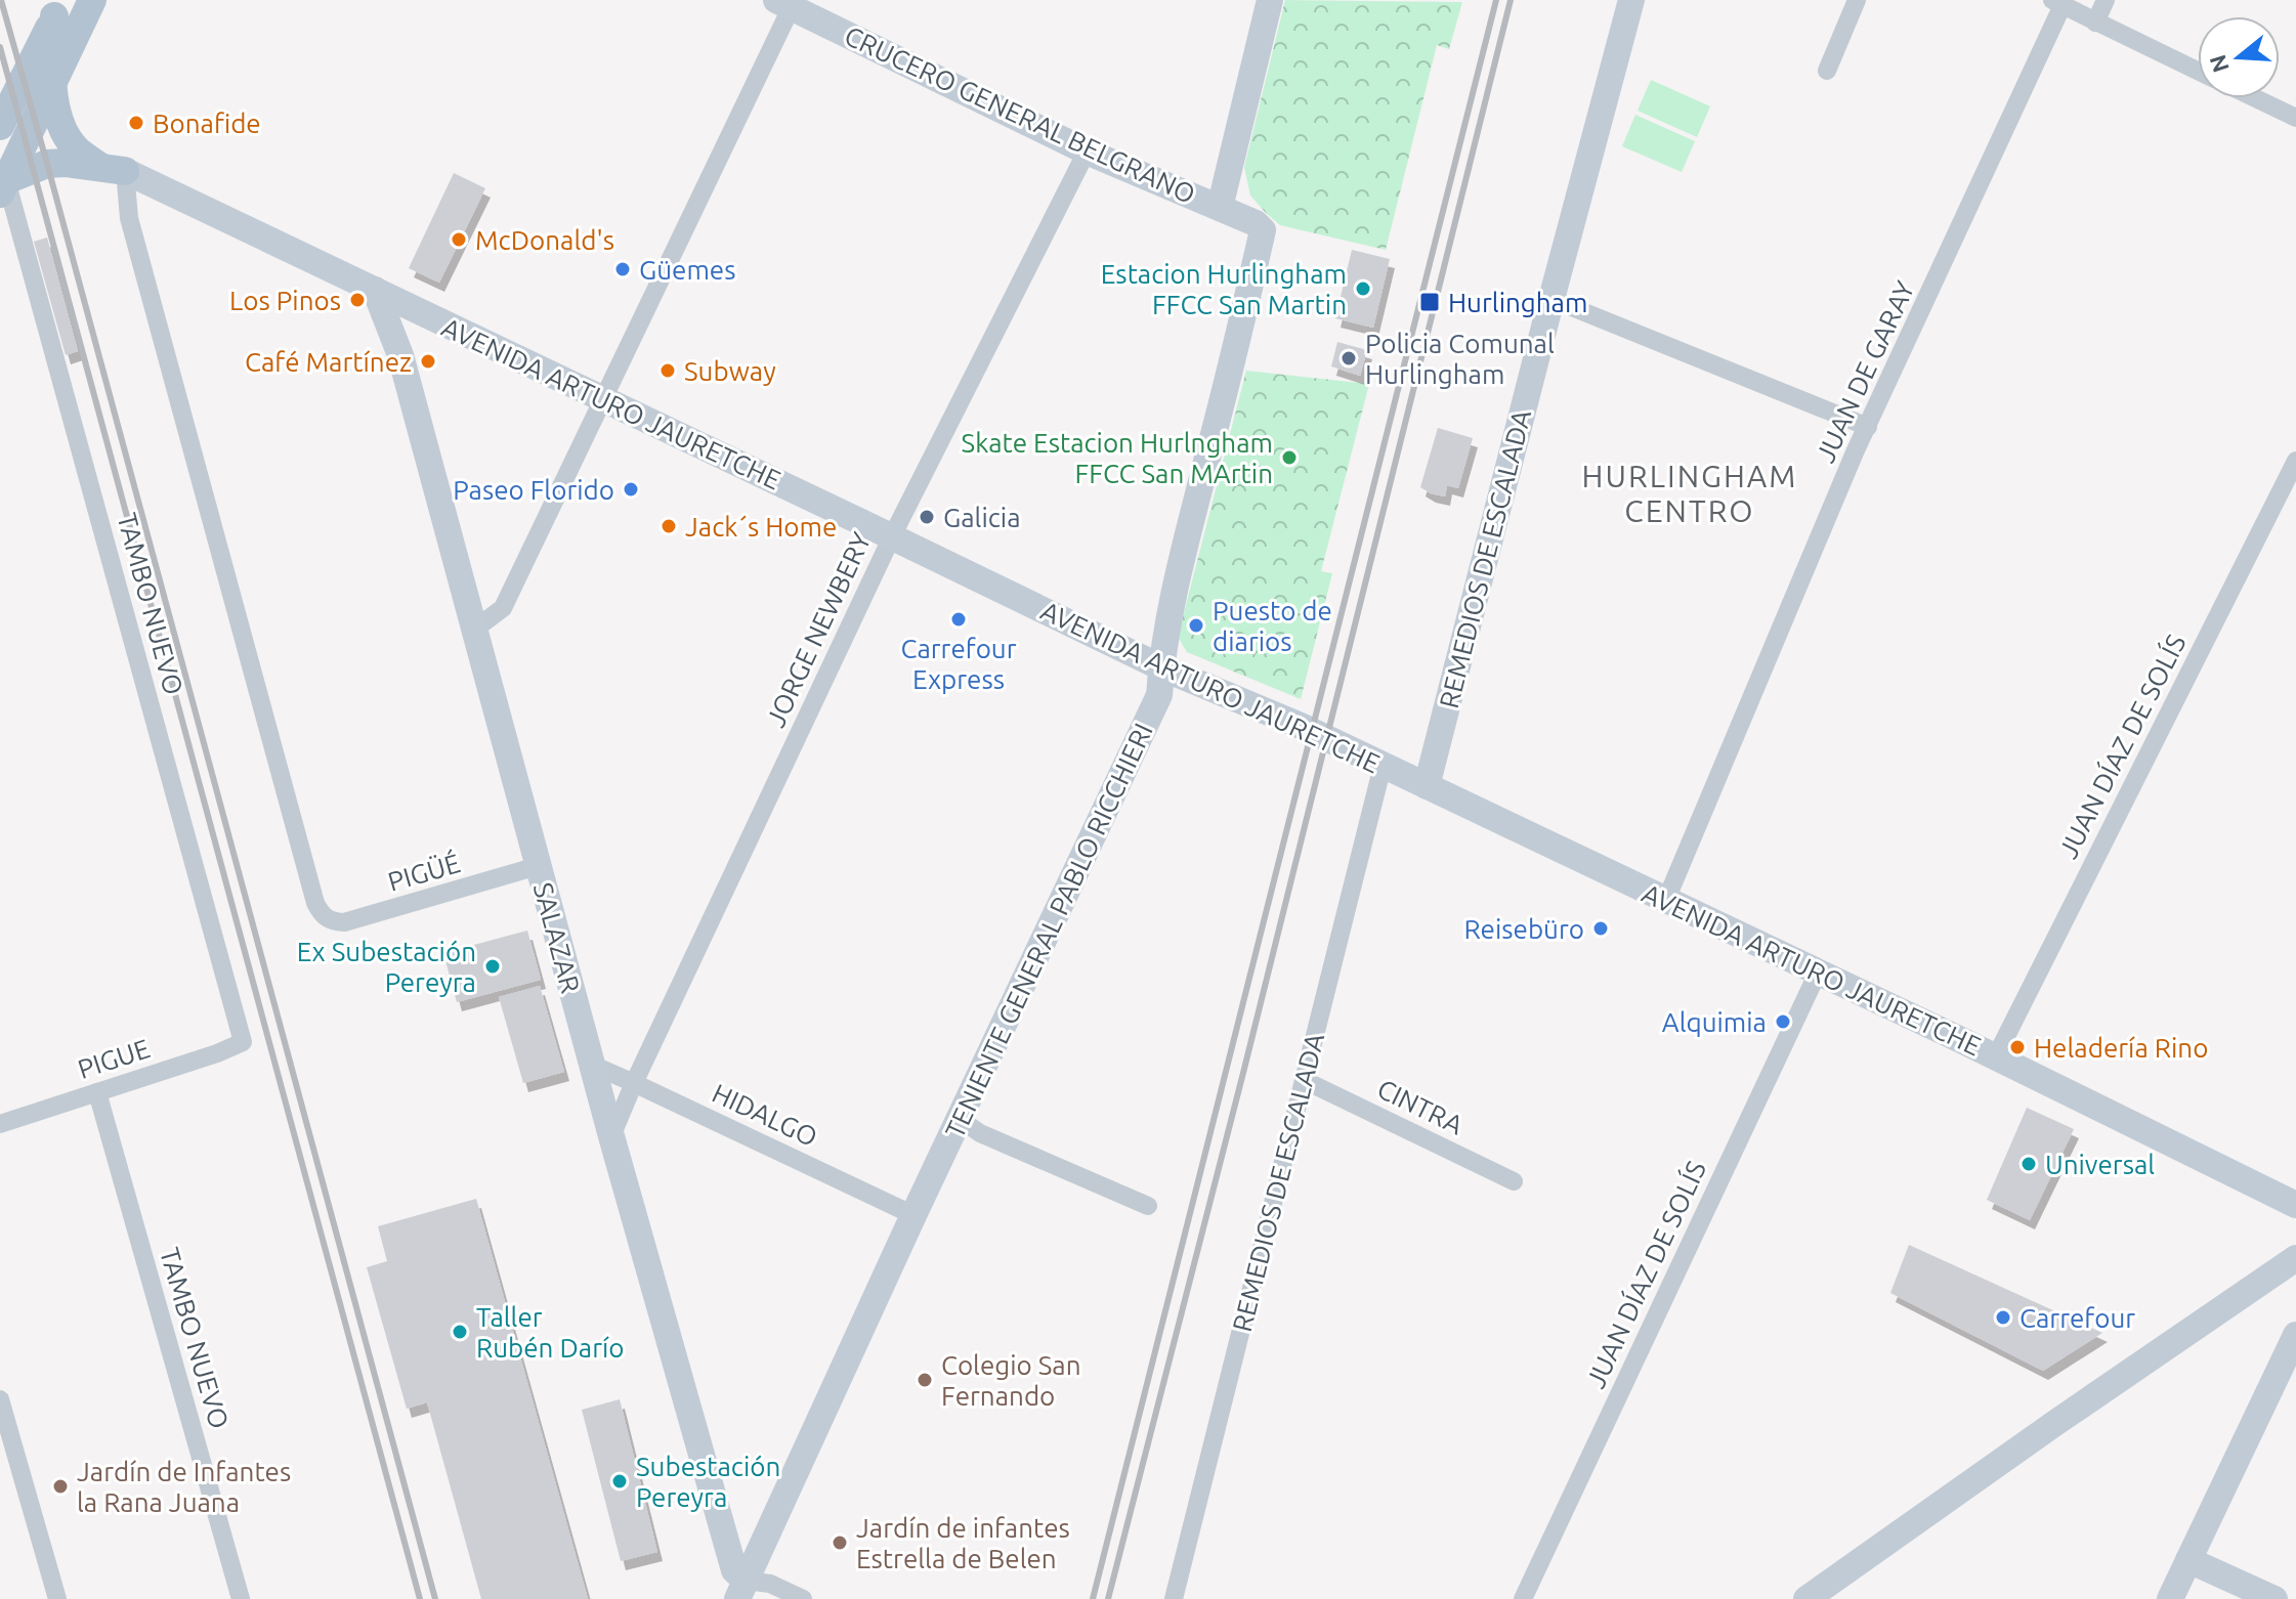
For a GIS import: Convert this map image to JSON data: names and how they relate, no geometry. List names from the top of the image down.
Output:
{
  "streets": {
    "street": [
      "CRUCERO GENERAL BELGRANO",
      "JUAN DE GARAY",
      "AVENIDA ARTURO JAURETCHE",
      "REMEDIOS DE ESCALADA",
      "TAMBO NUEVO",
      "JORGE NEWBERY",
      "JUAN DÍAZ DE SOLÍS",
      "PIGÜÉ",
      "TENIENTE GENERAL PABLO RICCHIERI",
      "SALAZAR",
      "PIGUE",
      "CINTRA",
      "HIDALGO"
    ]
  },
  "crossings": [
    ["CRUCERO GENERAL BELGRANO", "JORGE NEWBERY"],
    ["CRUCERO GENERAL BELGRANO", "TENIENTE GENERAL PABLO RICCHIERI"],
    ["JUAN DE GARAY", "AVENIDA ARTURO JAURETCHE"],
    ["AVENIDA ARTURO JAURETCHE", "REMEDIOS DE ESCALADA"],
    ["AVENIDA ARTURO JAURETCHE", "JORGE NEWBERY"],
    ["AVENIDA ARTURO JAURETCHE", "JUAN DÍAZ DE SOLÍS"],
    ["AVENIDA ARTURO JAURETCHE", "PIGÜÉ"],
    ["AVENIDA ARTURO JAURETCHE", "TENIENTE GENERAL PABLO RICCHIERI"],
    ["AVENIDA ARTURO JAURETCHE", "SALAZAR"],
    ["REMEDIOS DE ESCALADA", "CINTRA"],
    ["TAMBO NUEVO", "PIGUE"],
    ["JORGE NEWBERY", "SALAZAR"],
    ["JORGE NEWBERY", "HIDALGO"],
    ["PIGÜÉ", "SALAZAR"],
    ["TENIENTE GENERAL PABLO RICCHIERI", "SALAZAR"],
    ["TENIENTE GENERAL PABLO RICCHIERI", "HIDALGO"],
    ["SALAZAR", "HIDALGO"]
  ],
  "districts": ["HURLINGHAM CENTRO"],
  "places": {
    "other": [
      "Bonafide",
      "McDonald's",
      "Güemes",
      "Estacion Hurlingham FFCC San Martin",
      "Los Pinos",
      "Policia Comunal Hurlingham",
      "Café Martínez",
      "Subway",
      "Skate Estacion Hurlngham FFCC San MArtin",
      "Paseo Florido",
      "Galicia",
      "Jack´s Home",
      "Carrefour Express",
      "Puesto de diarios",
      "Reisebüro",
      "Ex Subestación Pereyra",
      "Alquimia",
      "Heladería Rino",
      "Universal",
      "Carrefour",
      "Taller Rubén Darío",
      "Colegio San Fernando",
      "Subestación Pereyra",
      "Jardín de Infantes la Rana Juana",
      "Jardín de infantes Estrella de Belen"
    ],
    "transit": ["Hurlingham"]
  },
  "north": "left"
}
